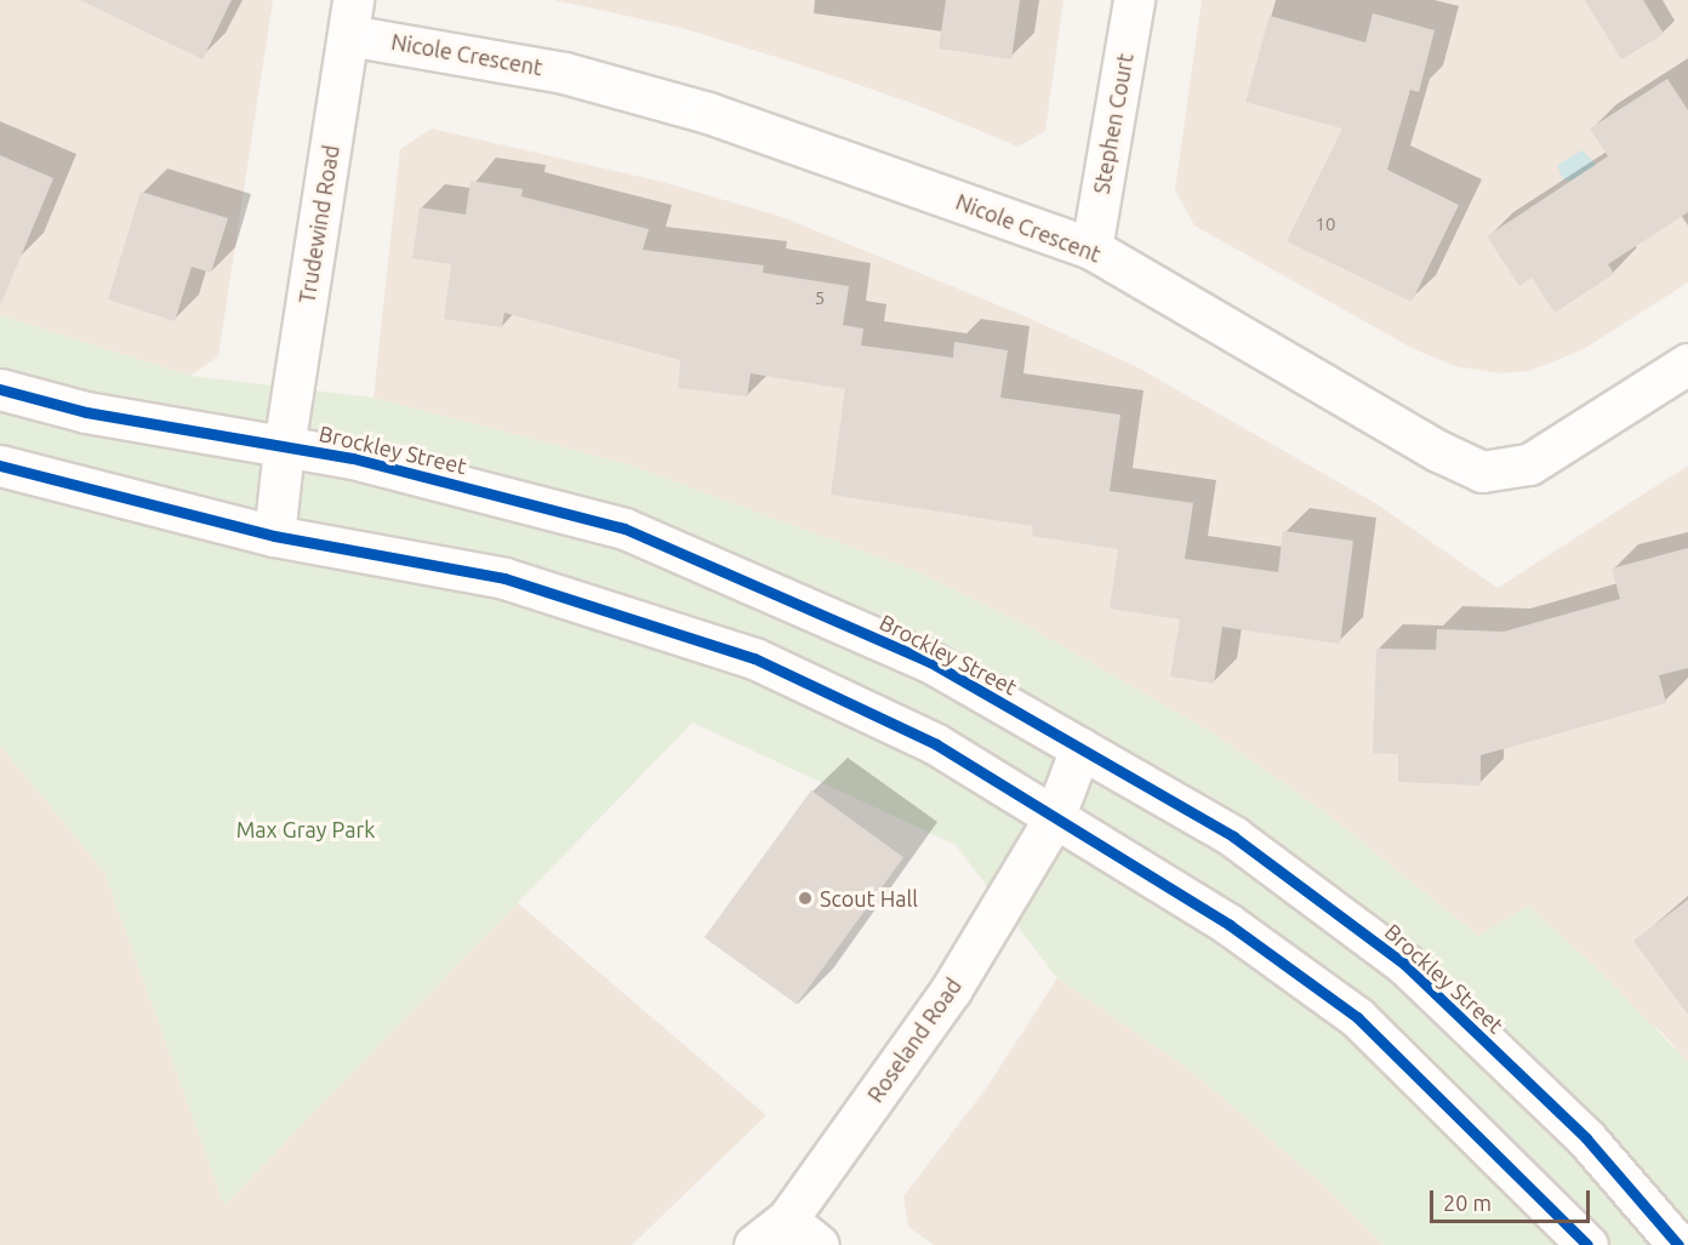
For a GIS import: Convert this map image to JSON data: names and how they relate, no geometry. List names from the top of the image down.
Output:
{
  "streets": {
    "main road": [
      "Nicole Crescent",
      "Stephen Court",
      "Trudewind Road",
      "Brockley Street",
      "Roseland Road"
    ]
  },
  "crossings": [
    ["Nicole Crescent", "Stephen Court"],
    ["Nicole Crescent", "Trudewind Road"],
    ["Trudewind Road", "Brockley Street"],
    ["Brockley Street", "Roseland Road"]
  ],
  "parks": ["Max Gray Park"],
  "places": ["Scout Hall"],
  "house_numbers": ["10", "5"],
  "scale_bar": "20 m"
}
